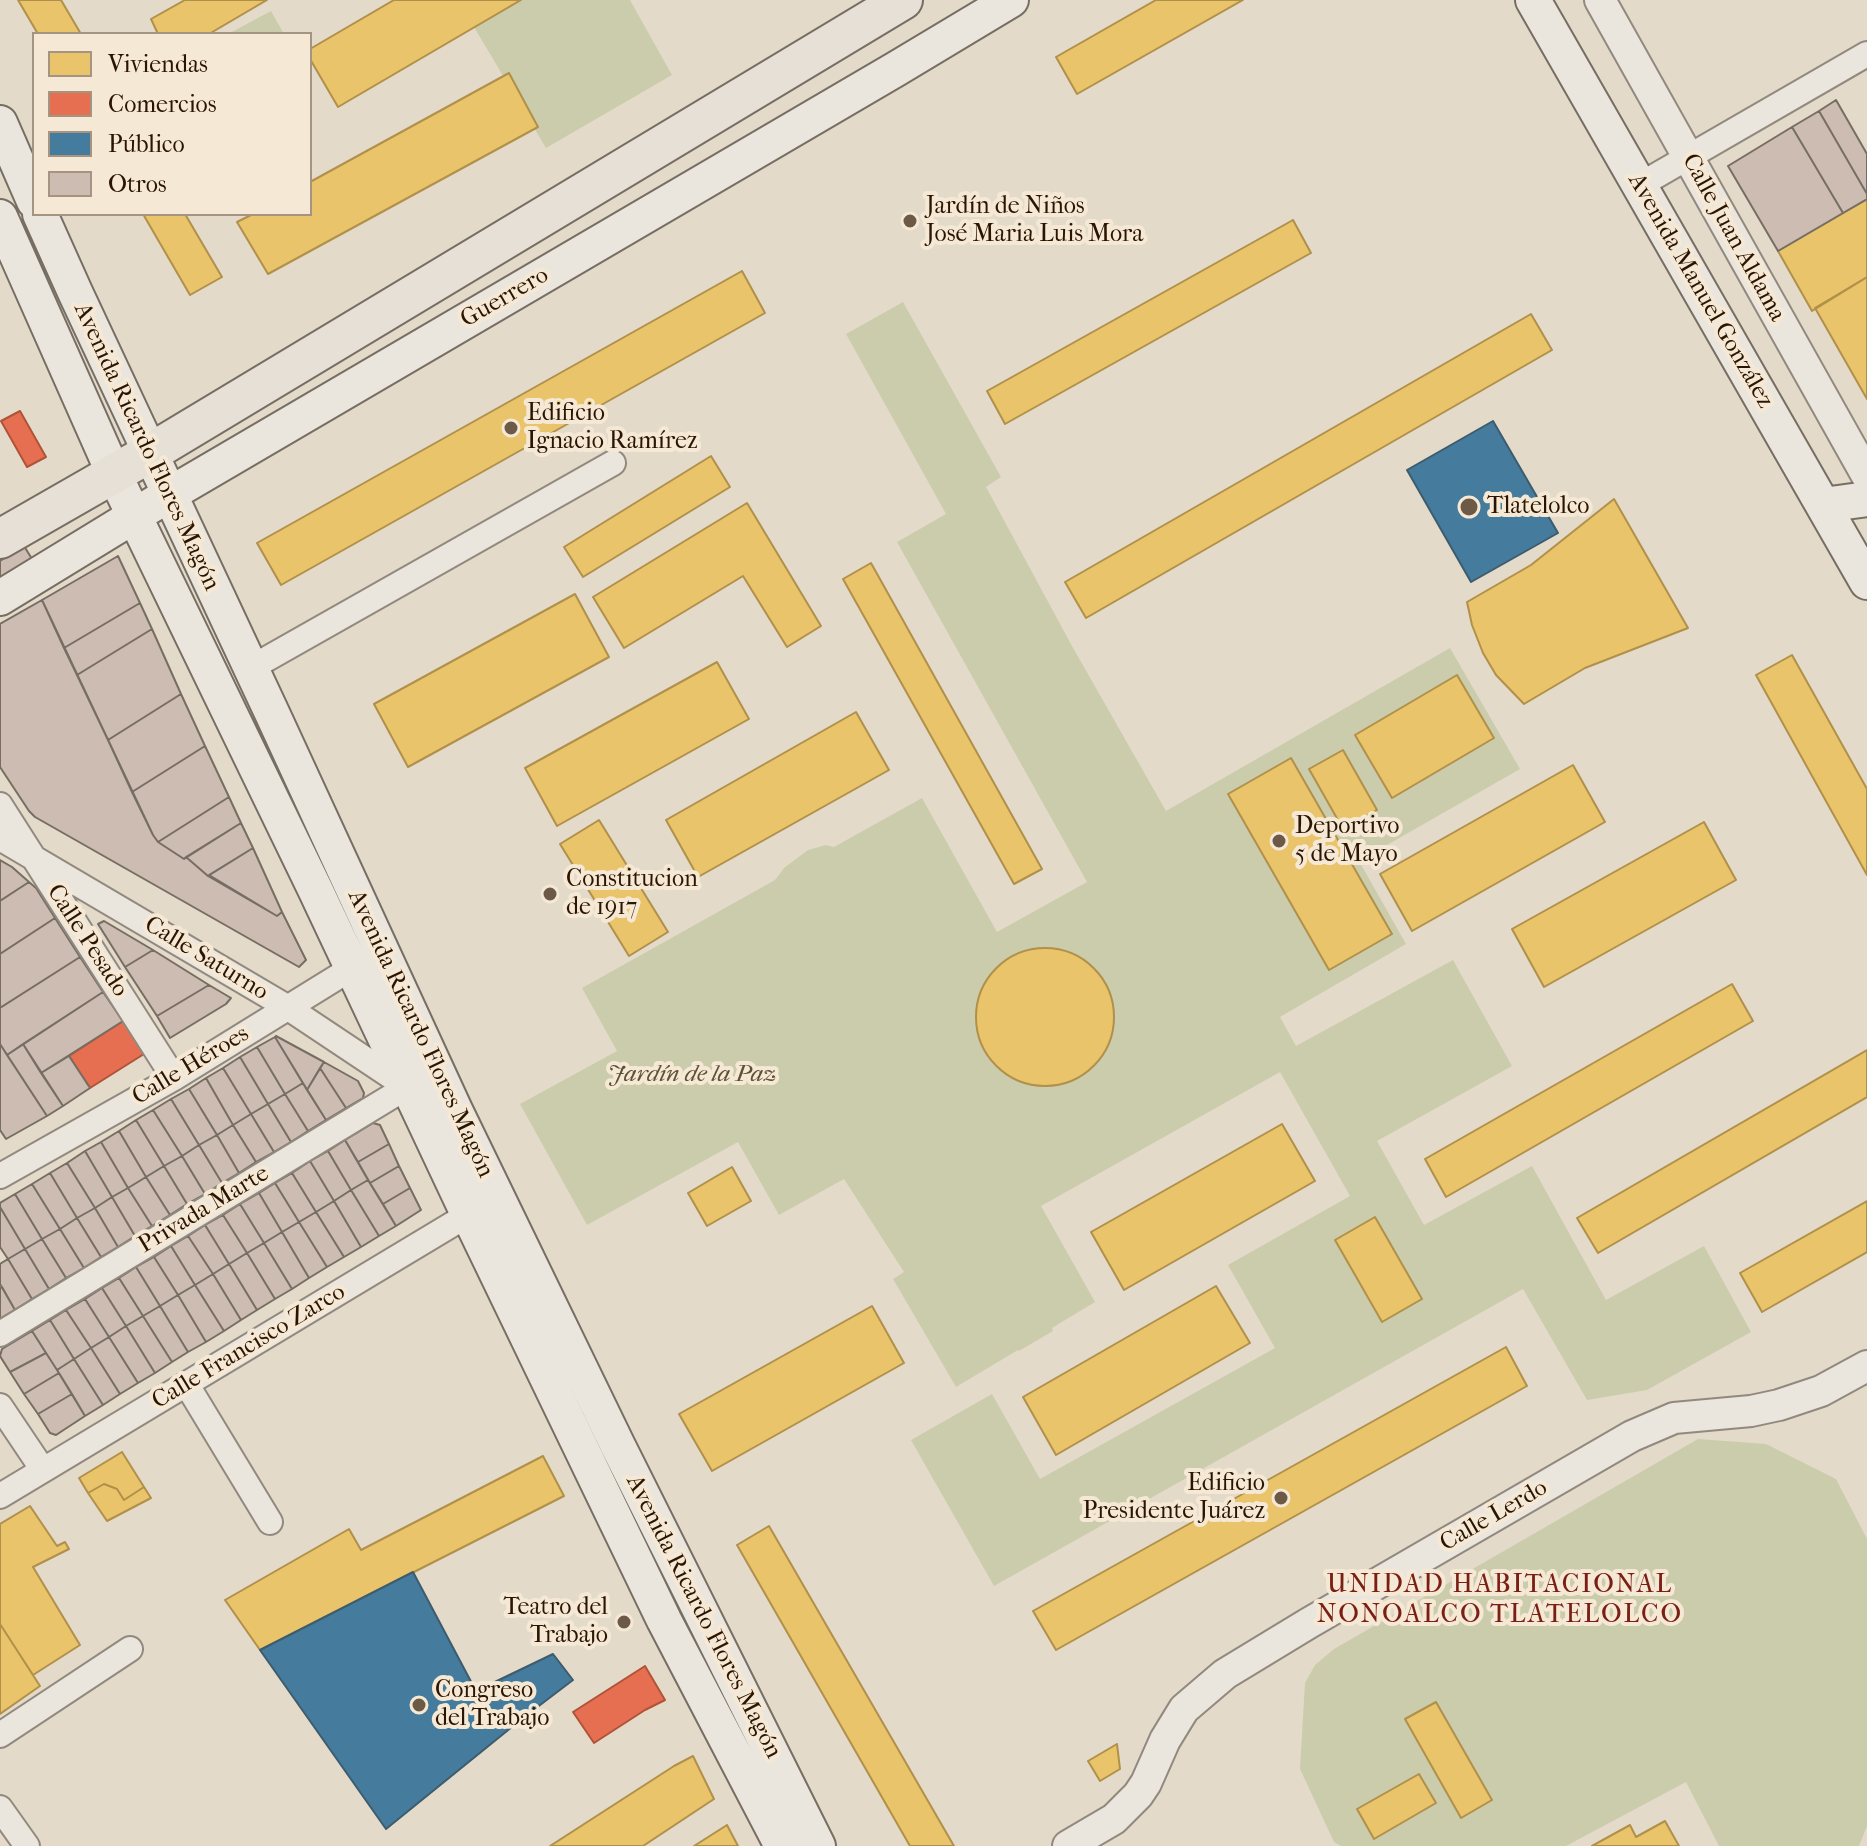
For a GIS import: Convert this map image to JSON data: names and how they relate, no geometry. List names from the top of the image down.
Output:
{
  "streets": {
    "main road": ["Avenida Manuel González", "Guerrero", "Avenida Ricardo Flores Magón"],
    "street": [
      "Calle Juan Aldama",
      "Calle Pesado",
      "Calle Saturno",
      "Calle Héroes",
      "Privada Marte",
      "Calle Francisco Zarco",
      "Calle Lerdo"
    ]
  },
  "crossings": [
    ["Guerrero", "Avenida Ricardo Flores Magón"],
    ["Avenida Ricardo Flores Magón", "Calle Saturno"],
    ["Avenida Ricardo Flores Magón", "Calle Héroes"],
    ["Avenida Ricardo Flores Magón", "Privada Marte"],
    ["Avenida Ricardo Flores Magón", "Calle Francisco Zarco"],
    ["Calle Pesado", "Calle Saturno"],
    ["Calle Pesado", "Calle Héroes"],
    ["Calle Saturno", "Calle Héroes"],
    ["Calle Saturno", "Privada Marte"]
  ],
  "districts": ["UNIDAD HABITACIONAL NONOALCO TLATELOLCO"],
  "parks": ["Jardín de la Paz"],
  "places": [
    "Jardín de Niños José Maria Luis Mora",
    "Edificio Ignacio Ramírez",
    "Tlatelolco",
    "Deportivo 5 de Mayo",
    "Constitucion de 1917",
    "Edificio Presidente Juárez",
    "Teatro del Trabajo",
    "Congreso del Trabajo"
  ],
  "legend": [
    "Viviendas",
    "Comercios",
    "Público",
    "Otros"
  ]
}
